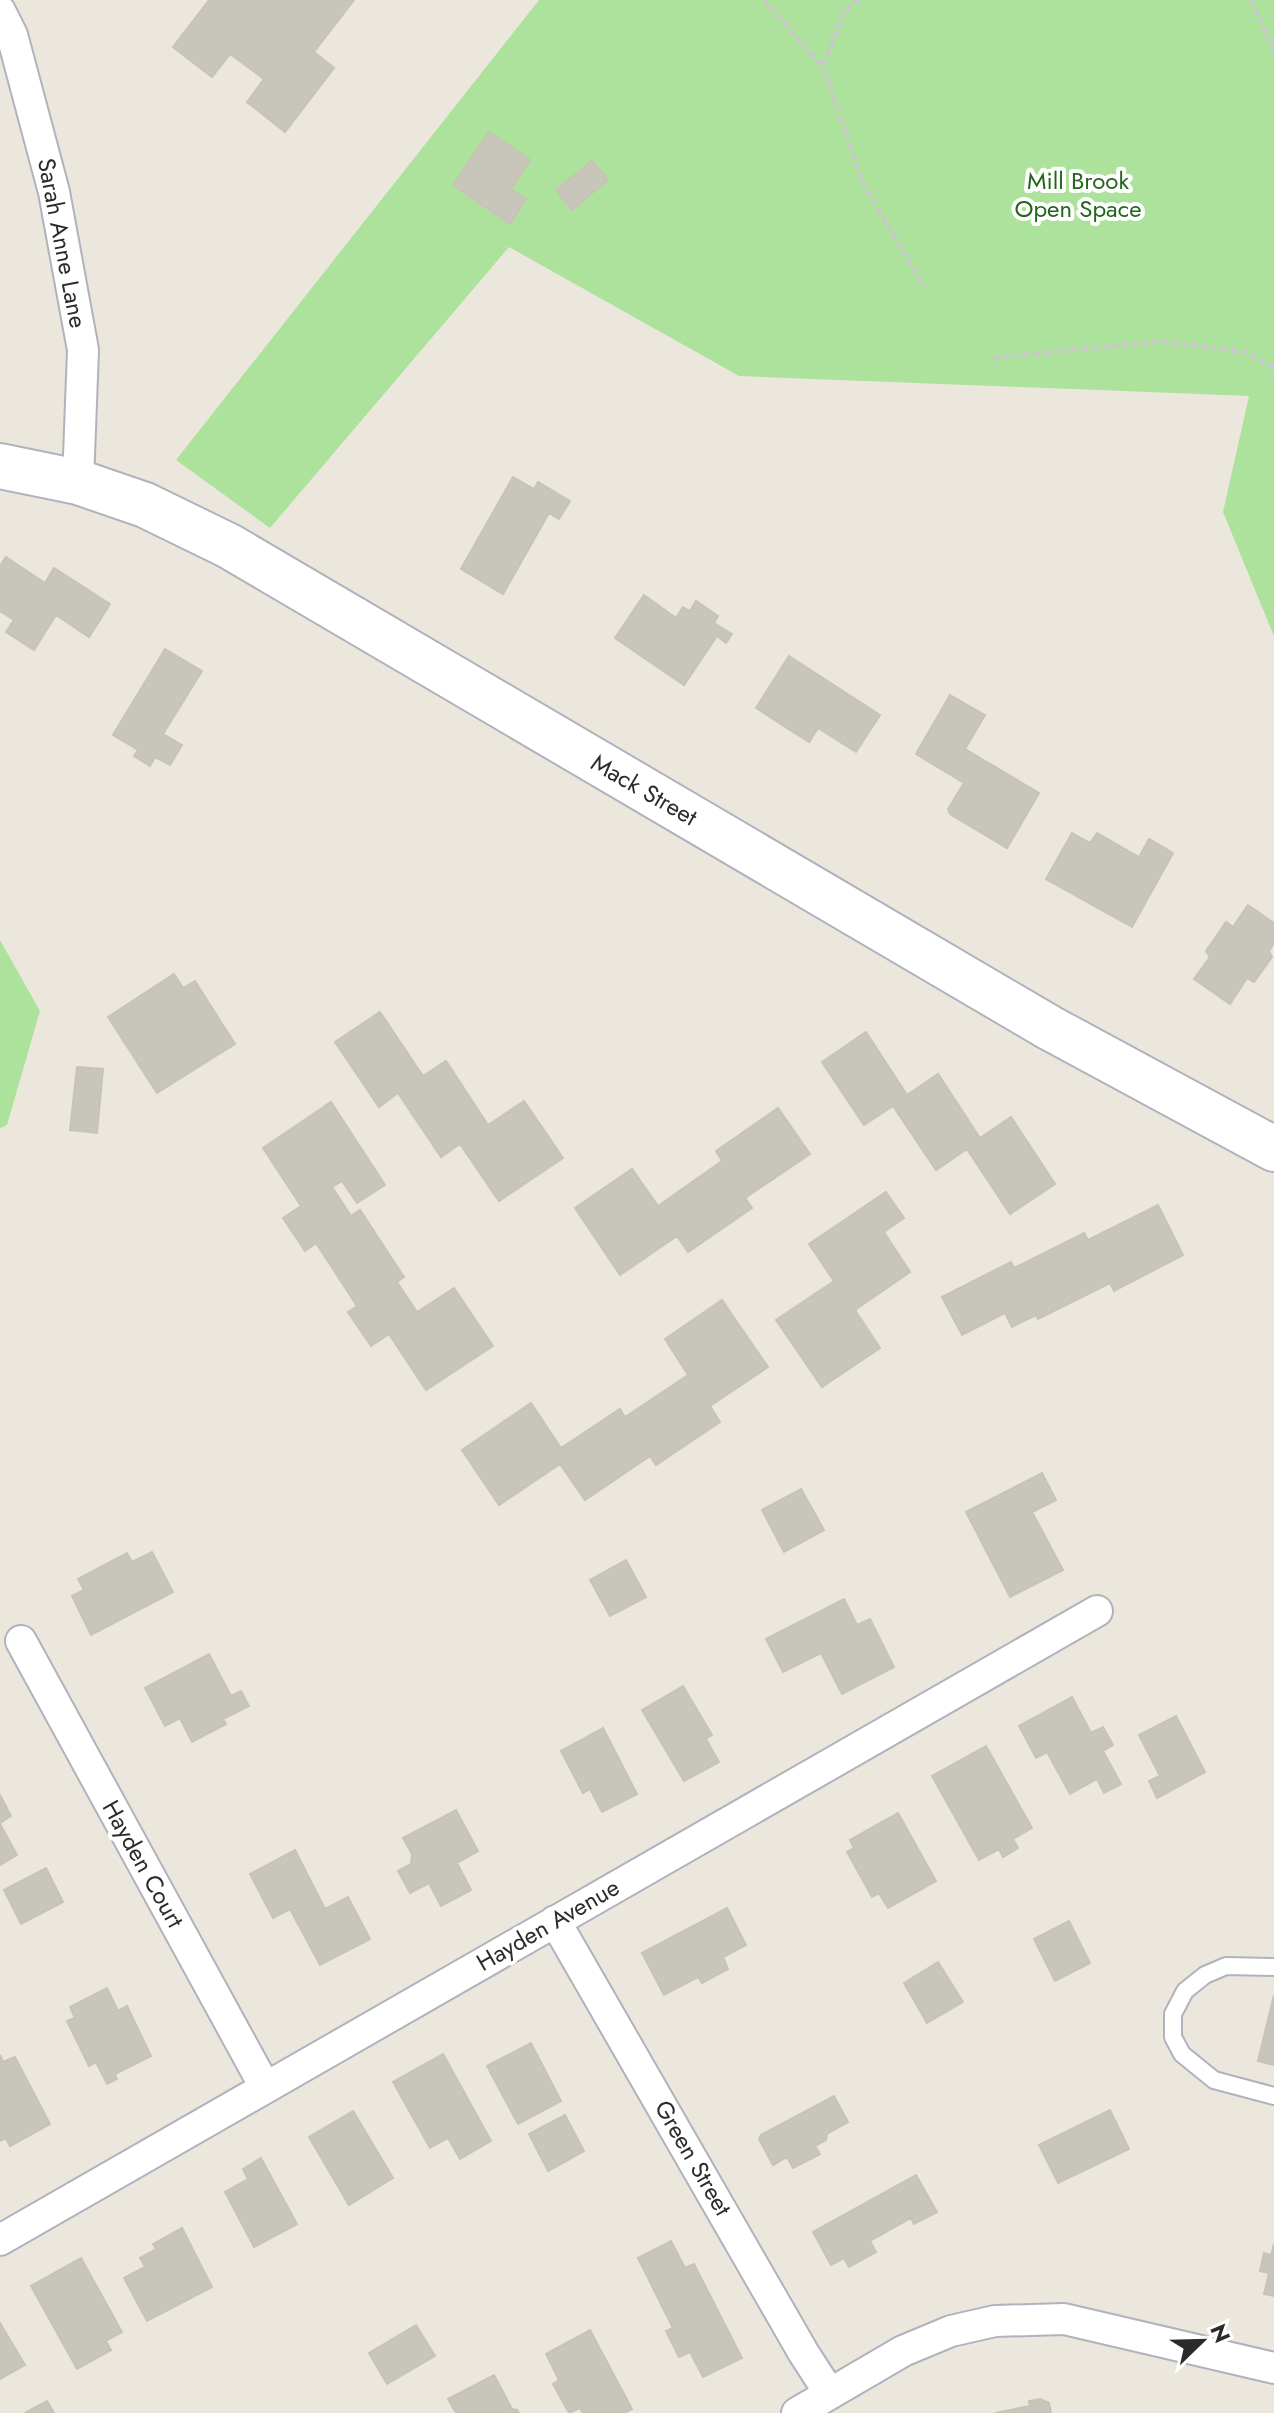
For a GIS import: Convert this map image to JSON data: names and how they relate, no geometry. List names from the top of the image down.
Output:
{
  "streets": {
    "street": [
      "Sarah Anne Lane",
      "Mack Street",
      "Hayden Court",
      "Hayden Avenue",
      "Green Street"
    ]
  },
  "crossings": [
    ["Sarah Anne Lane", "Mack Street"],
    ["Hayden Court", "Hayden Avenue"],
    ["Hayden Avenue", "Green Street"]
  ],
  "parks": ["Mill Brook Open Space"],
  "north": "top right"
}
